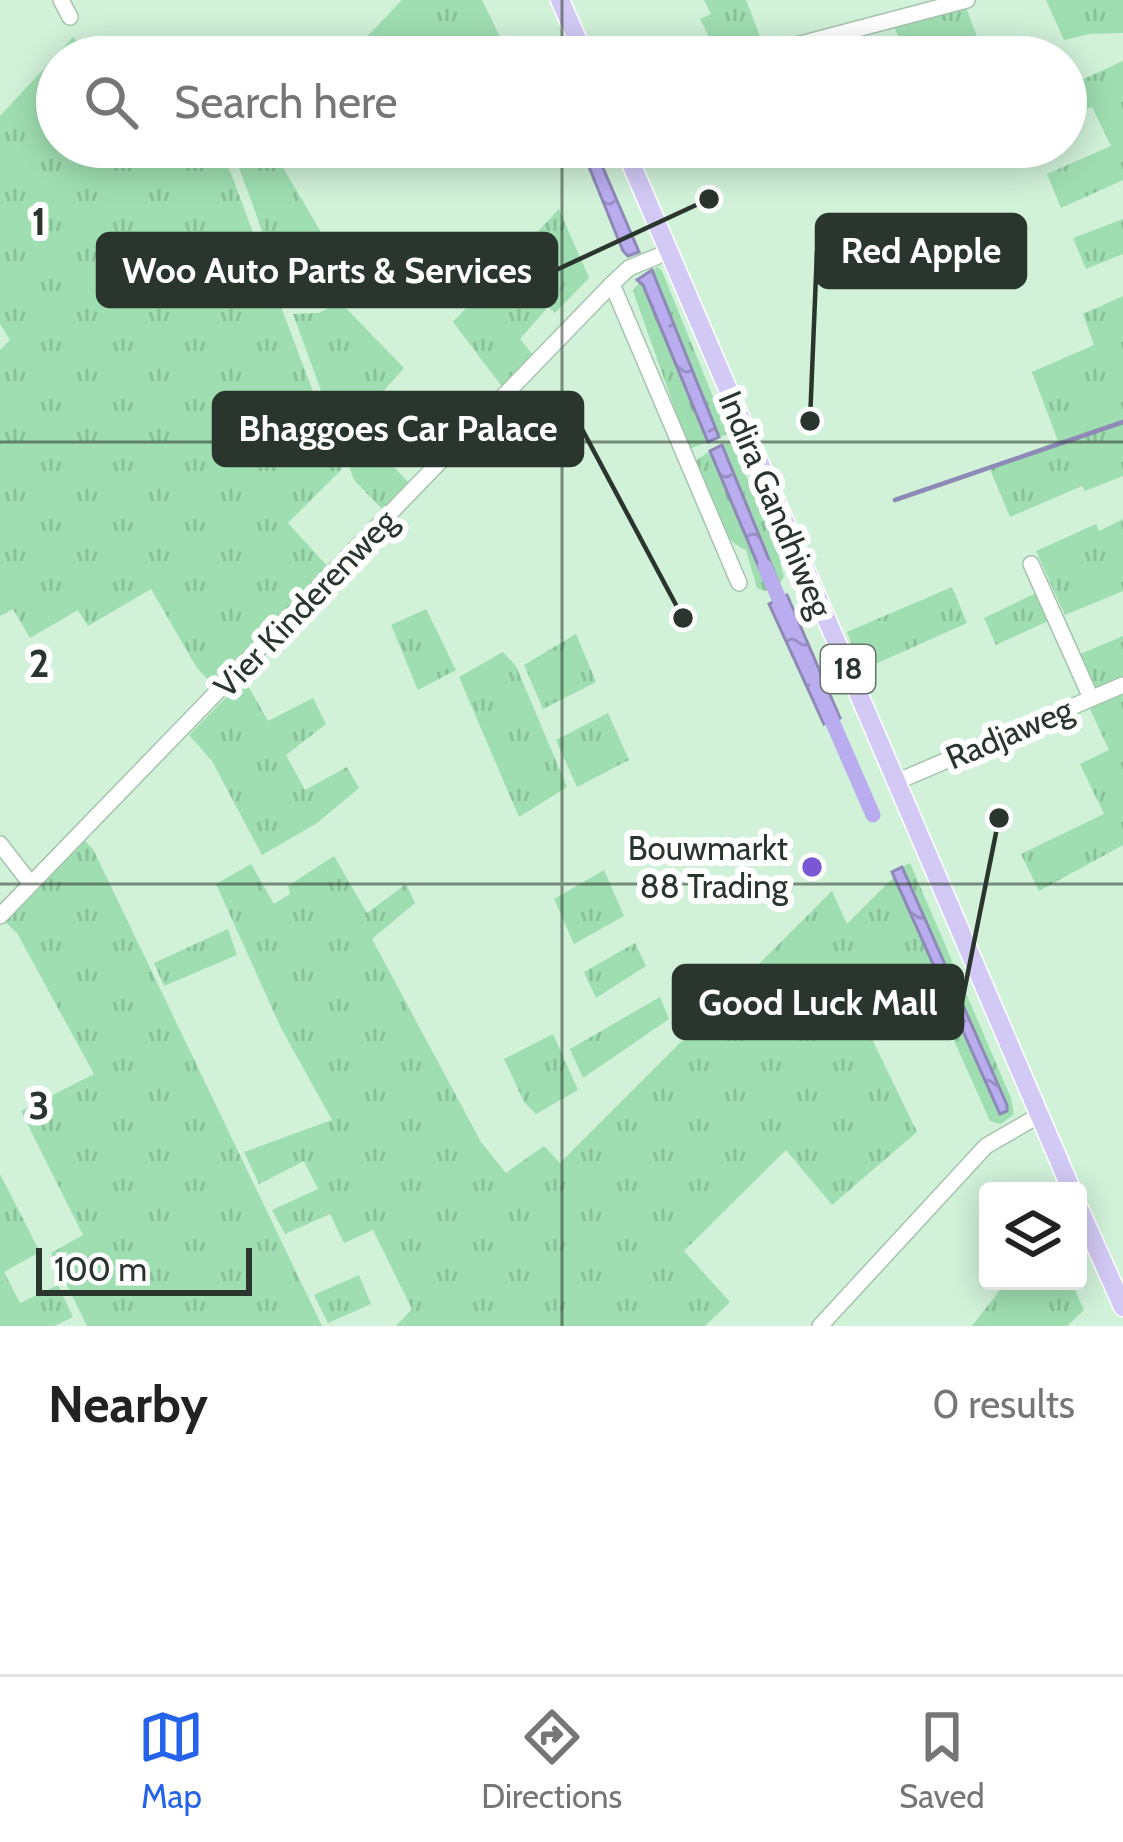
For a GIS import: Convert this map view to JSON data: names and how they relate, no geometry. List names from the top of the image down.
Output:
{
  "streets": {
    "main road": ["Indira Gandhiweg", "18"],
    "street": ["Vier Kinderenweg", "Radjaweg"]
  },
  "crossings": [
    ["Indira Gandhiweg", "Vier Kinderenweg"],
    ["Indira Gandhiweg", "Radjaweg"]
  ],
  "places": [
    "Woo Auto Parts & Services",
    "Red Apple",
    "Bhaggoes Car Palace",
    "Good Luck Mall",
    "Bouwmarkt 88 Trading"
  ],
  "scale_bar": "100 m",
  "page": {
    "search": "Search here",
    "scale": "100 m",
    "heading": ["Nearby", "0 results"],
    "nav": ["Map", "Directions", "Saved"]
  },
  "grid": {
    "rows": ["1", "2", "3"]
  }
}
